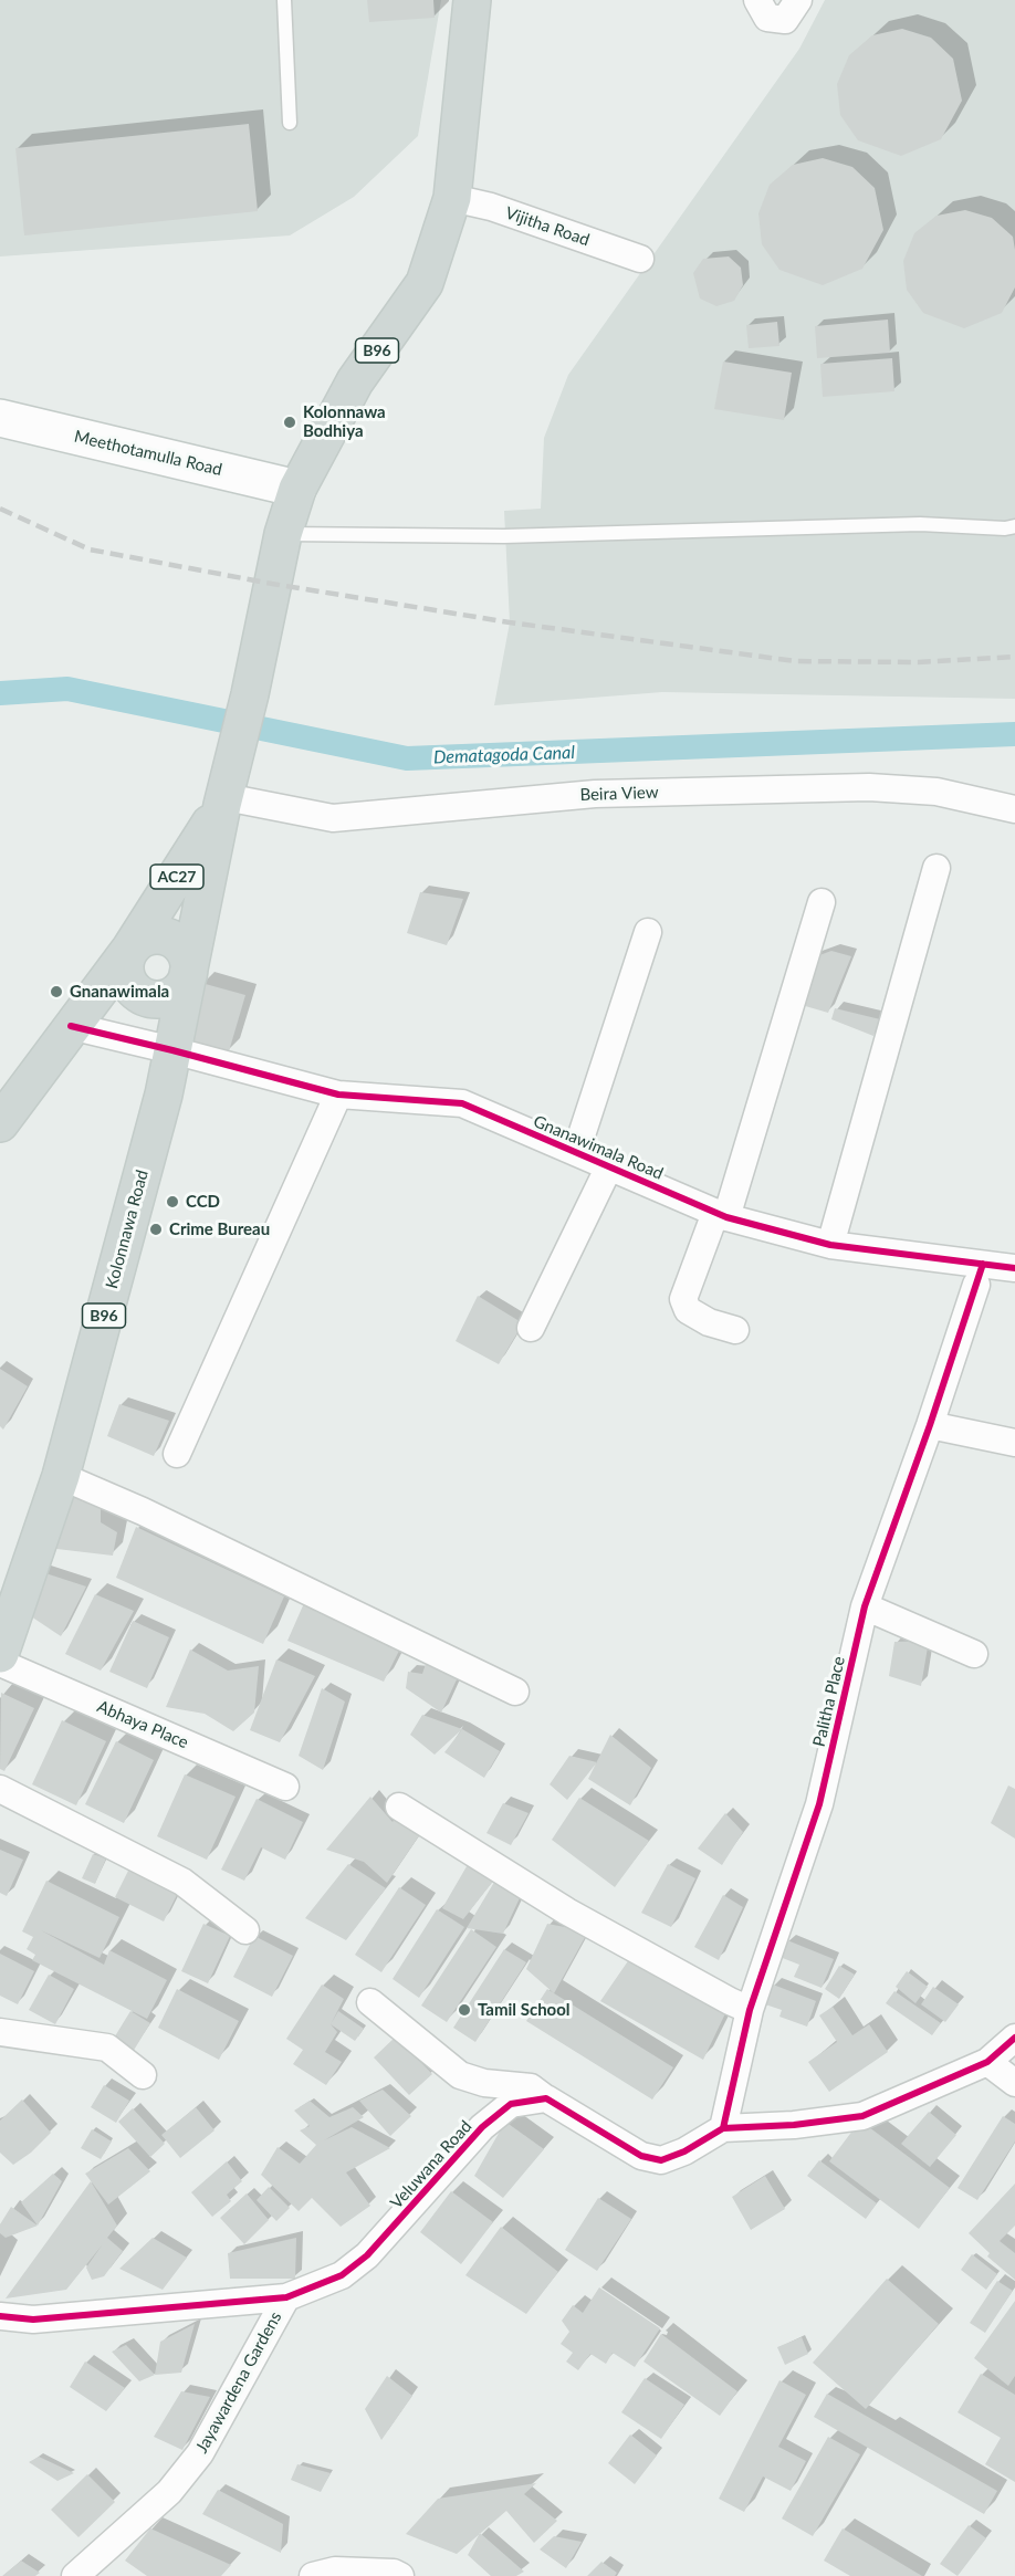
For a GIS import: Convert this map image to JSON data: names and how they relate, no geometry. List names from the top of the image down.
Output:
{
  "streets": {
    "main road": ["B96", "AC27", "Kolonnawa Road"],
    "street": [
      "Vijitha Road",
      "Meethotamulla Road",
      "Beira View",
      "Gnanawimala Road",
      "Palitha Place",
      "Abhaya Place",
      "Veluwana Road",
      "Jayawardena Gardens"
    ]
  },
  "crossings": [
    ["Vijitha Road", "B96"],
    ["B96", "Meethotamulla Road"],
    ["B96", "Beira View"],
    ["B96", "AC27"],
    ["B96", "Kolonnawa Road"],
    ["Beira View", "AC27"],
    ["Beira View", "Kolonnawa Road"],
    ["AC27", "Gnanawimala Road"],
    ["AC27", "Kolonnawa Road"],
    ["Gnanawimala Road", "Kolonnawa Road"],
    ["Veluwana Road", "Jayawardena Gardens"]
  ],
  "water": ["Dematagoda Canal"],
  "places": [
    "Kolonnawa Bodhiya",
    "Gnanawimala",
    "CCD",
    "Crime Bureau",
    "Tamil School"
  ]
}
